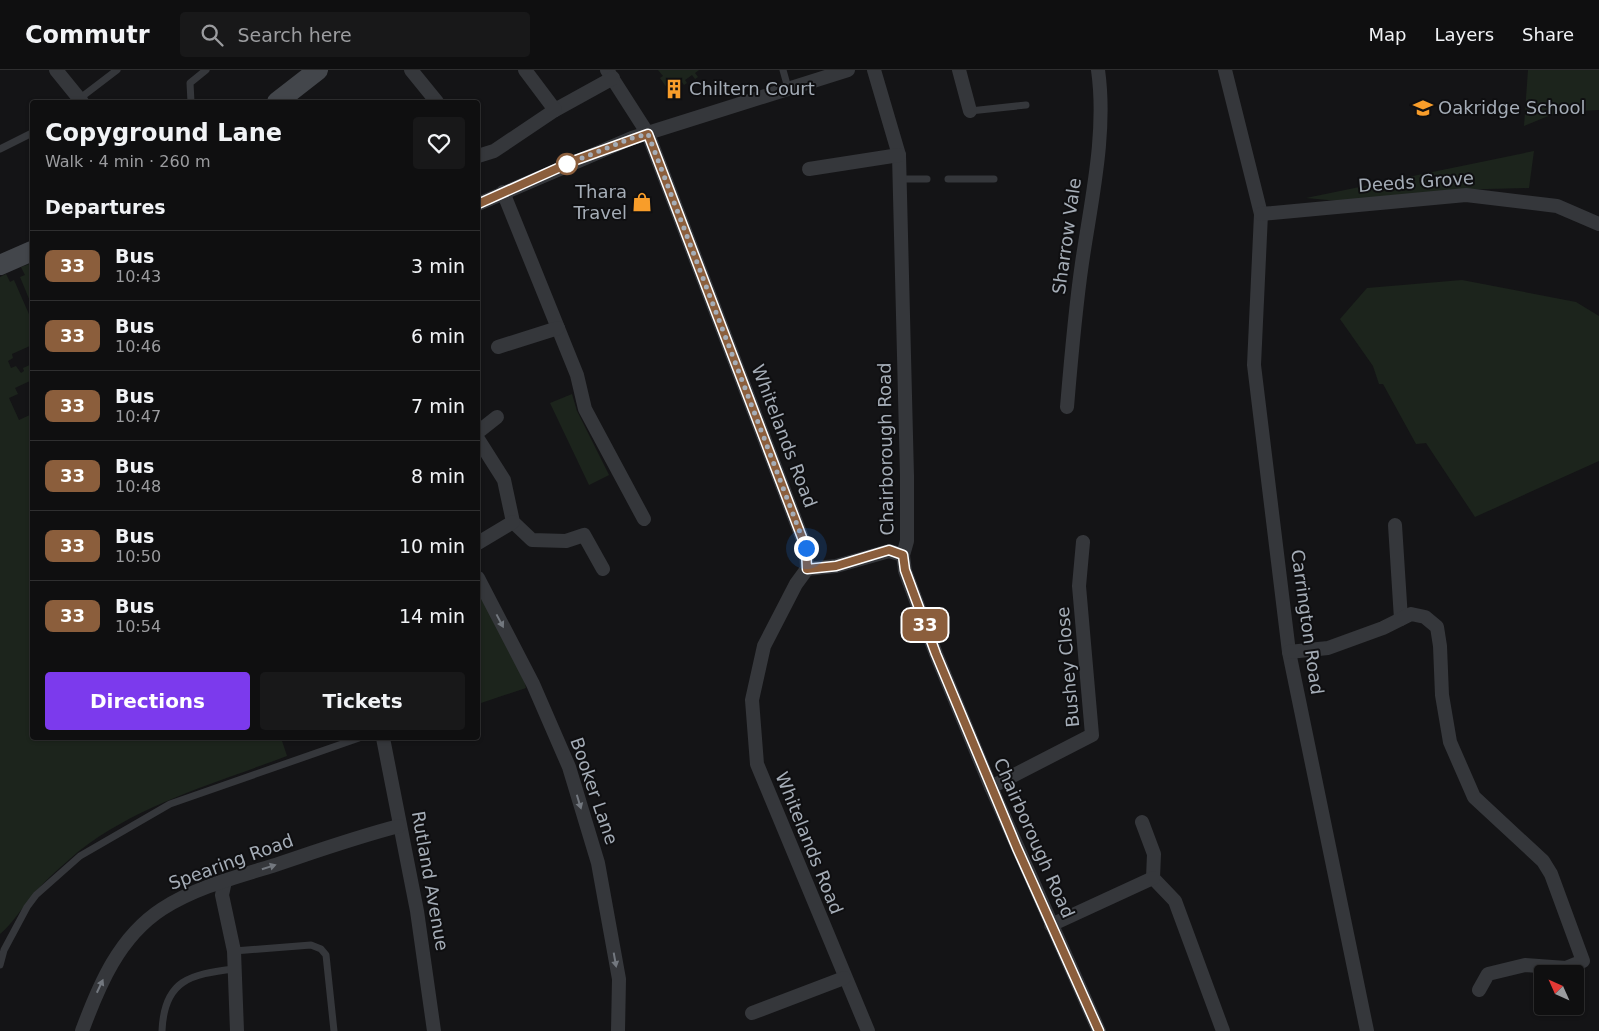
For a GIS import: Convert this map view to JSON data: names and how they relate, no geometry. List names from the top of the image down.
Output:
{
  "streets": {
    "street": [
      "Deeds Grove",
      "Sharrow Vale",
      "Whitelands Road",
      "Chairborough Road",
      "Carrington Road",
      "Bushey Close",
      "Booker Lane",
      "Spearing Road",
      "Rutland Avenue"
    ]
  },
  "crossings": [
    ["Deeds Grove", "Carrington Road"],
    ["Chairborough Road", "Bushey Close"],
    ["Spearing Road", "Rutland Avenue"]
  ],
  "one_way": ["Booker Lane", "Spearing Road"],
  "places": {
    "building": ["Chiltern Court"],
    "school or university": ["Oakridge School"],
    "shop": ["Thara Travel"]
  },
  "lines": ["bus line 33"],
  "north": "top left",
  "page": {
    "header": "Commutr",
    "search": "Search here",
    "nav": ["Map", "Layers", "Share"],
    "on_map": "33",
    "heading": [
      ["Copyground Lane", "Walk · 4 min · 260 m"],
      "Departures"
    ],
    "list": [
      {
        "mark": "33",
        "name": "Bus",
        "note": "10:43",
        "value": "3 min"
      },
      {
        "mark": "33",
        "name": "Bus",
        "note": "10:46",
        "value": "6 min"
      },
      {
        "mark": "33",
        "name": "Bus",
        "note": "10:47",
        "value": "7 min"
      },
      {
        "mark": "33",
        "name": "Bus",
        "note": "10:48",
        "value": "8 min"
      },
      {
        "mark": "33",
        "name": "Bus",
        "note": "10:50",
        "value": "10 min"
      },
      {
        "mark": "33",
        "name": "Bus",
        "note": "10:54",
        "value": "14 min"
      }
    ],
    "buttons": ["Directions", "Tickets"]
  }
}
